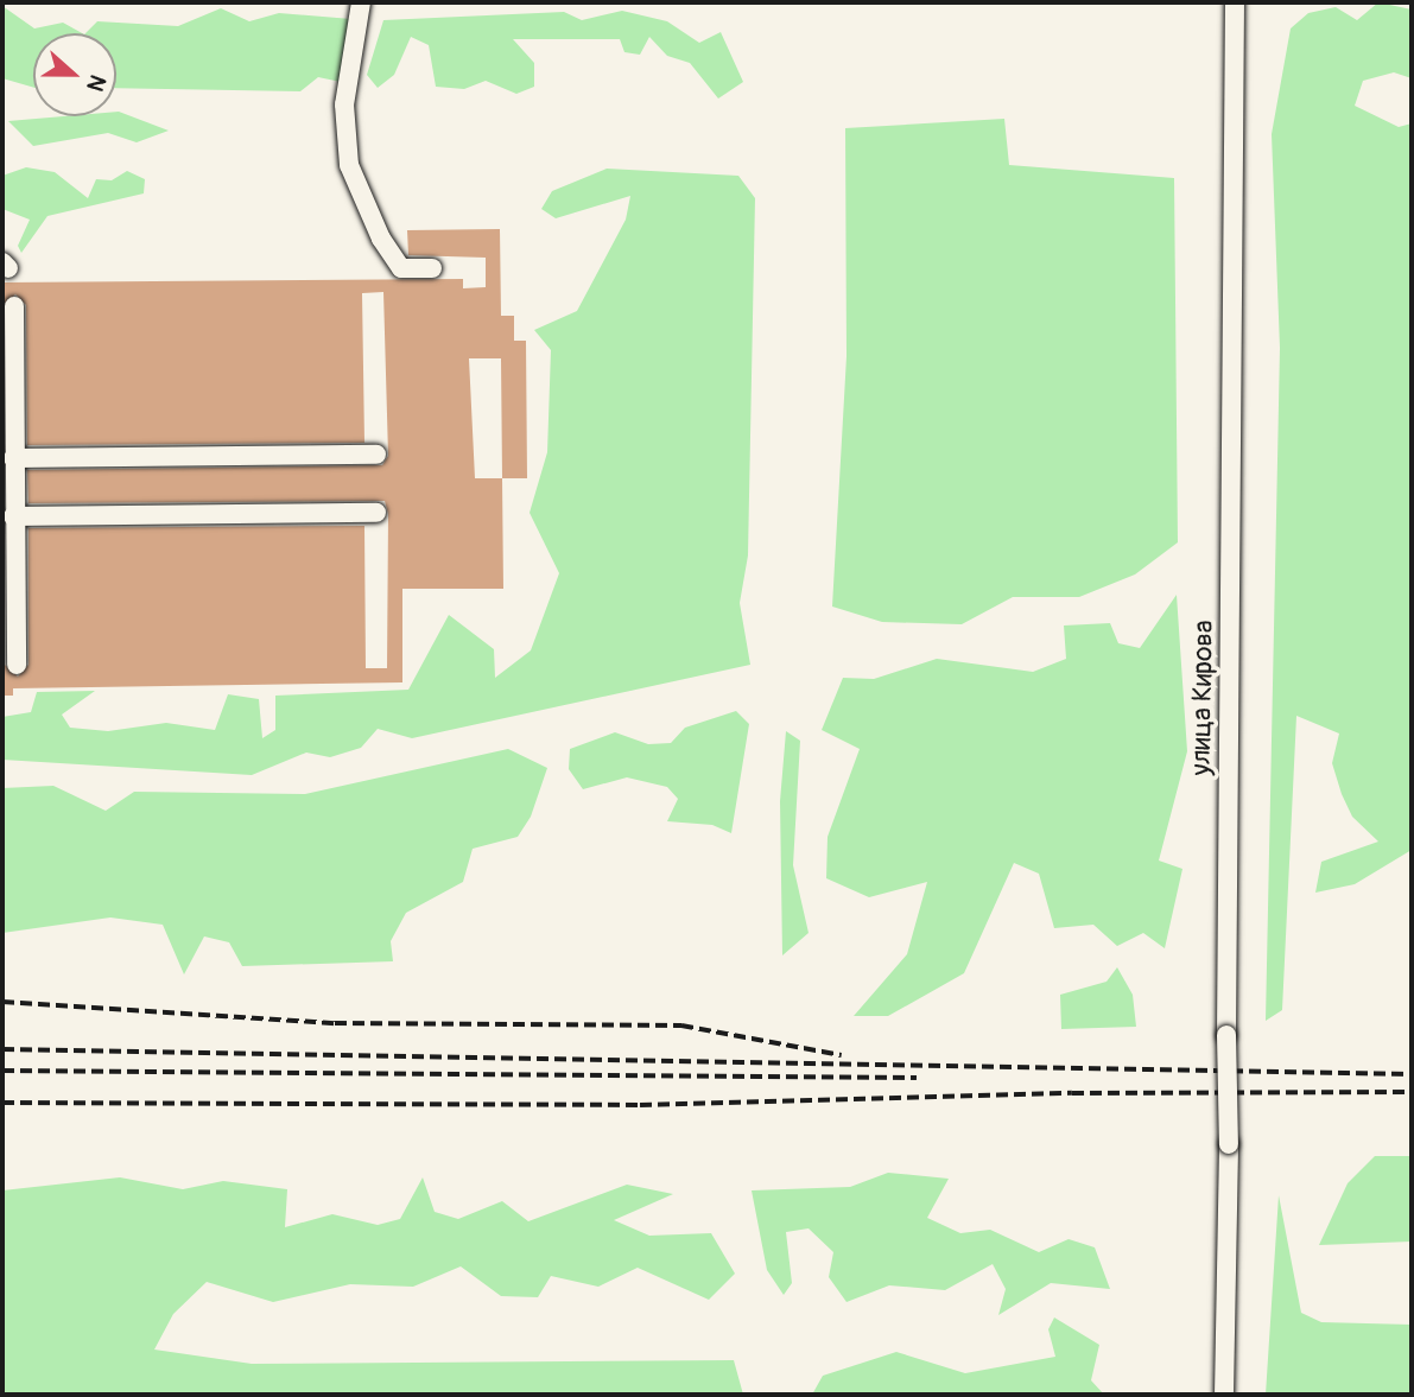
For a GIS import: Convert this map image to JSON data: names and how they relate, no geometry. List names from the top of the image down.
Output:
{
  "streets": {
    "street": ["улица Кирова"]
  },
  "north": "right"
}
